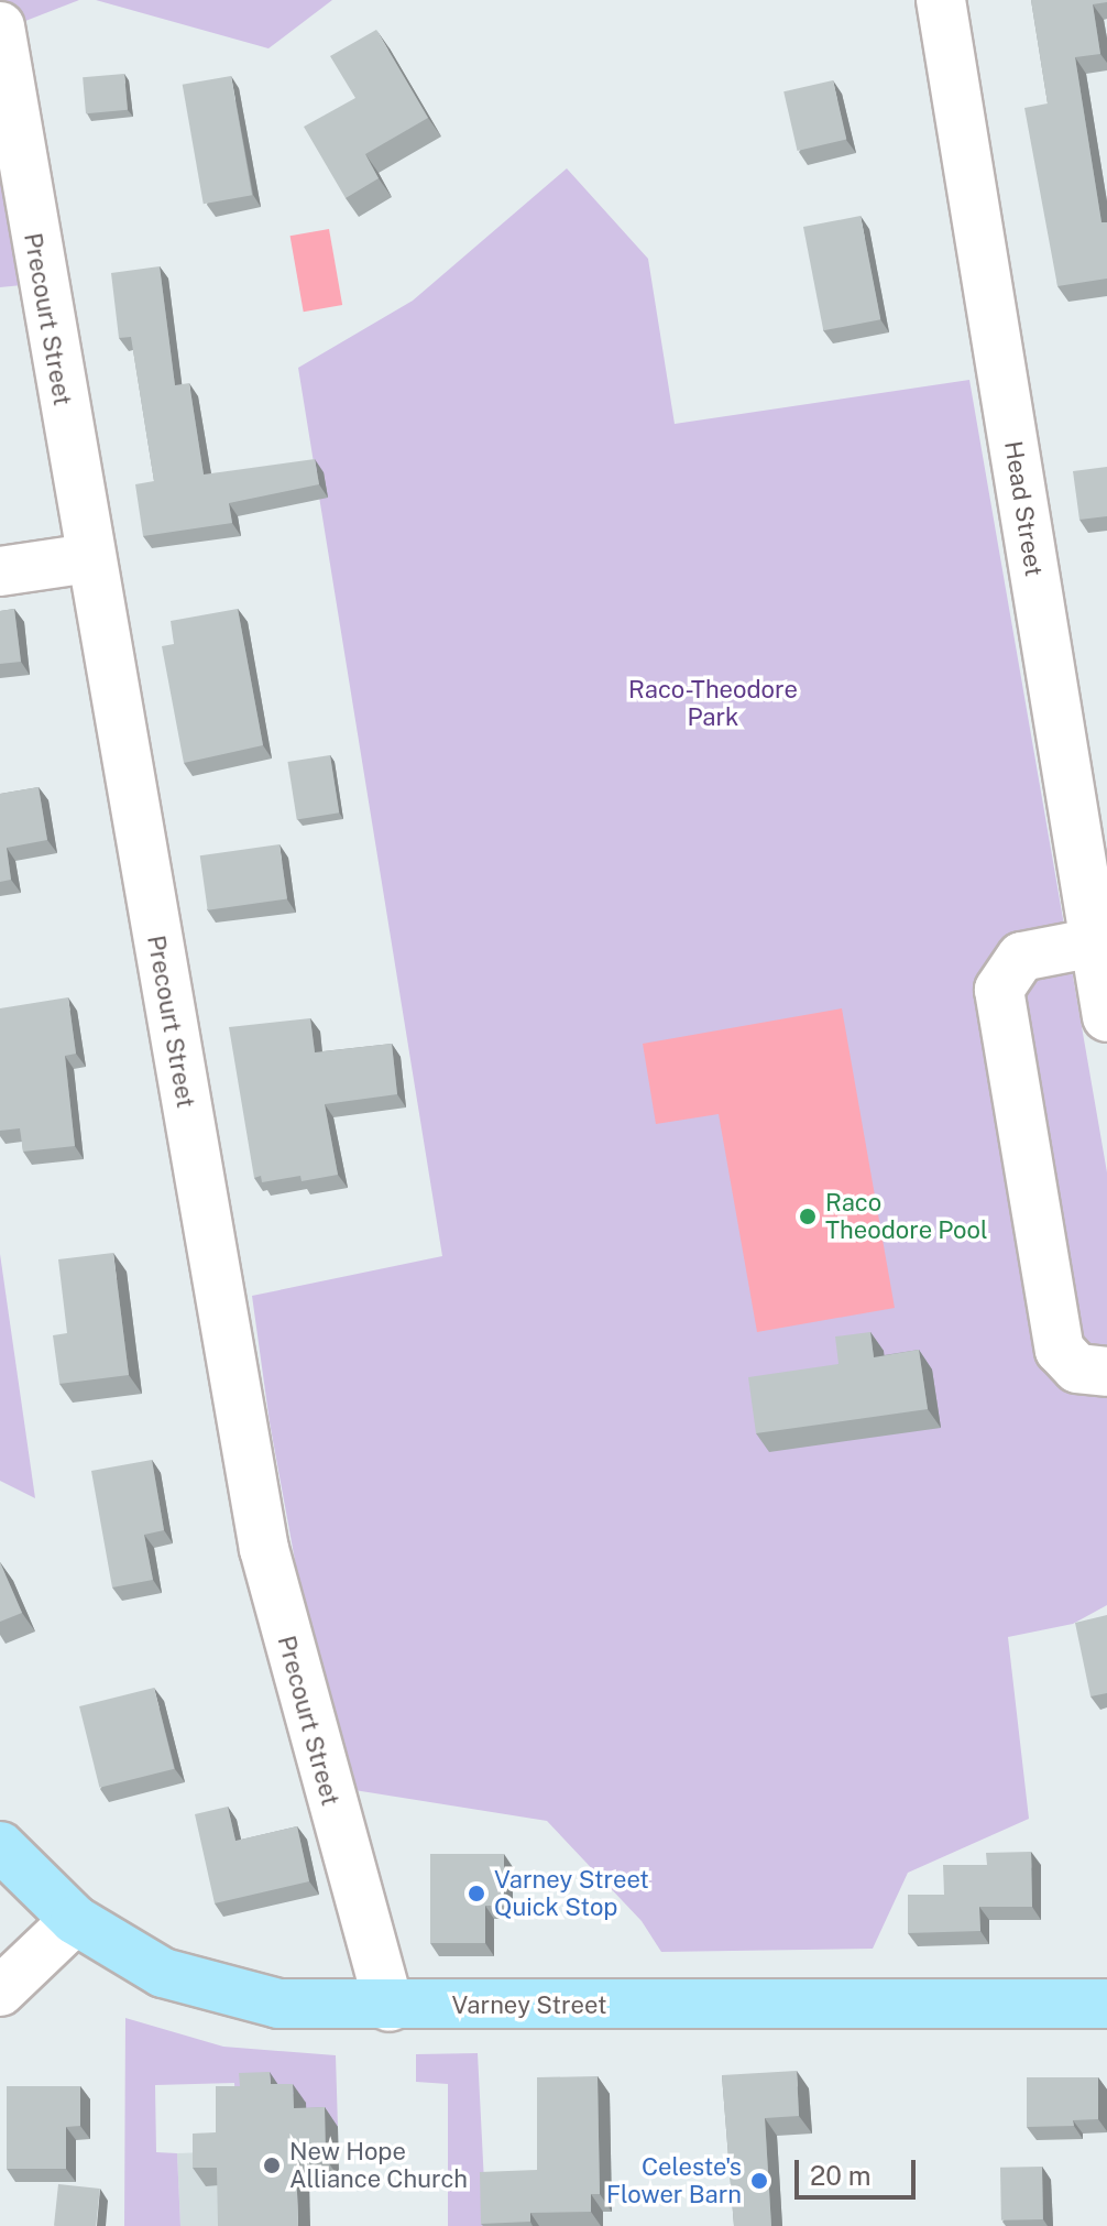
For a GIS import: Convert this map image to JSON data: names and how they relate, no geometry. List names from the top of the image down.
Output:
{
  "streets": {
    "main road": ["Varney Street"],
    "street": ["Precourt Street", "Head Street"]
  },
  "crossings": [
    ["Precourt Street", "Varney Street"]
  ],
  "parks": ["Raco-Theodore Park"],
  "places": [
    "Raco Theodore Pool",
    "Varney Street Quick Stop",
    "New Hope Alliance Church",
    "Celeste's Flower Barn"
  ],
  "scale_bar": "20 m"
}
